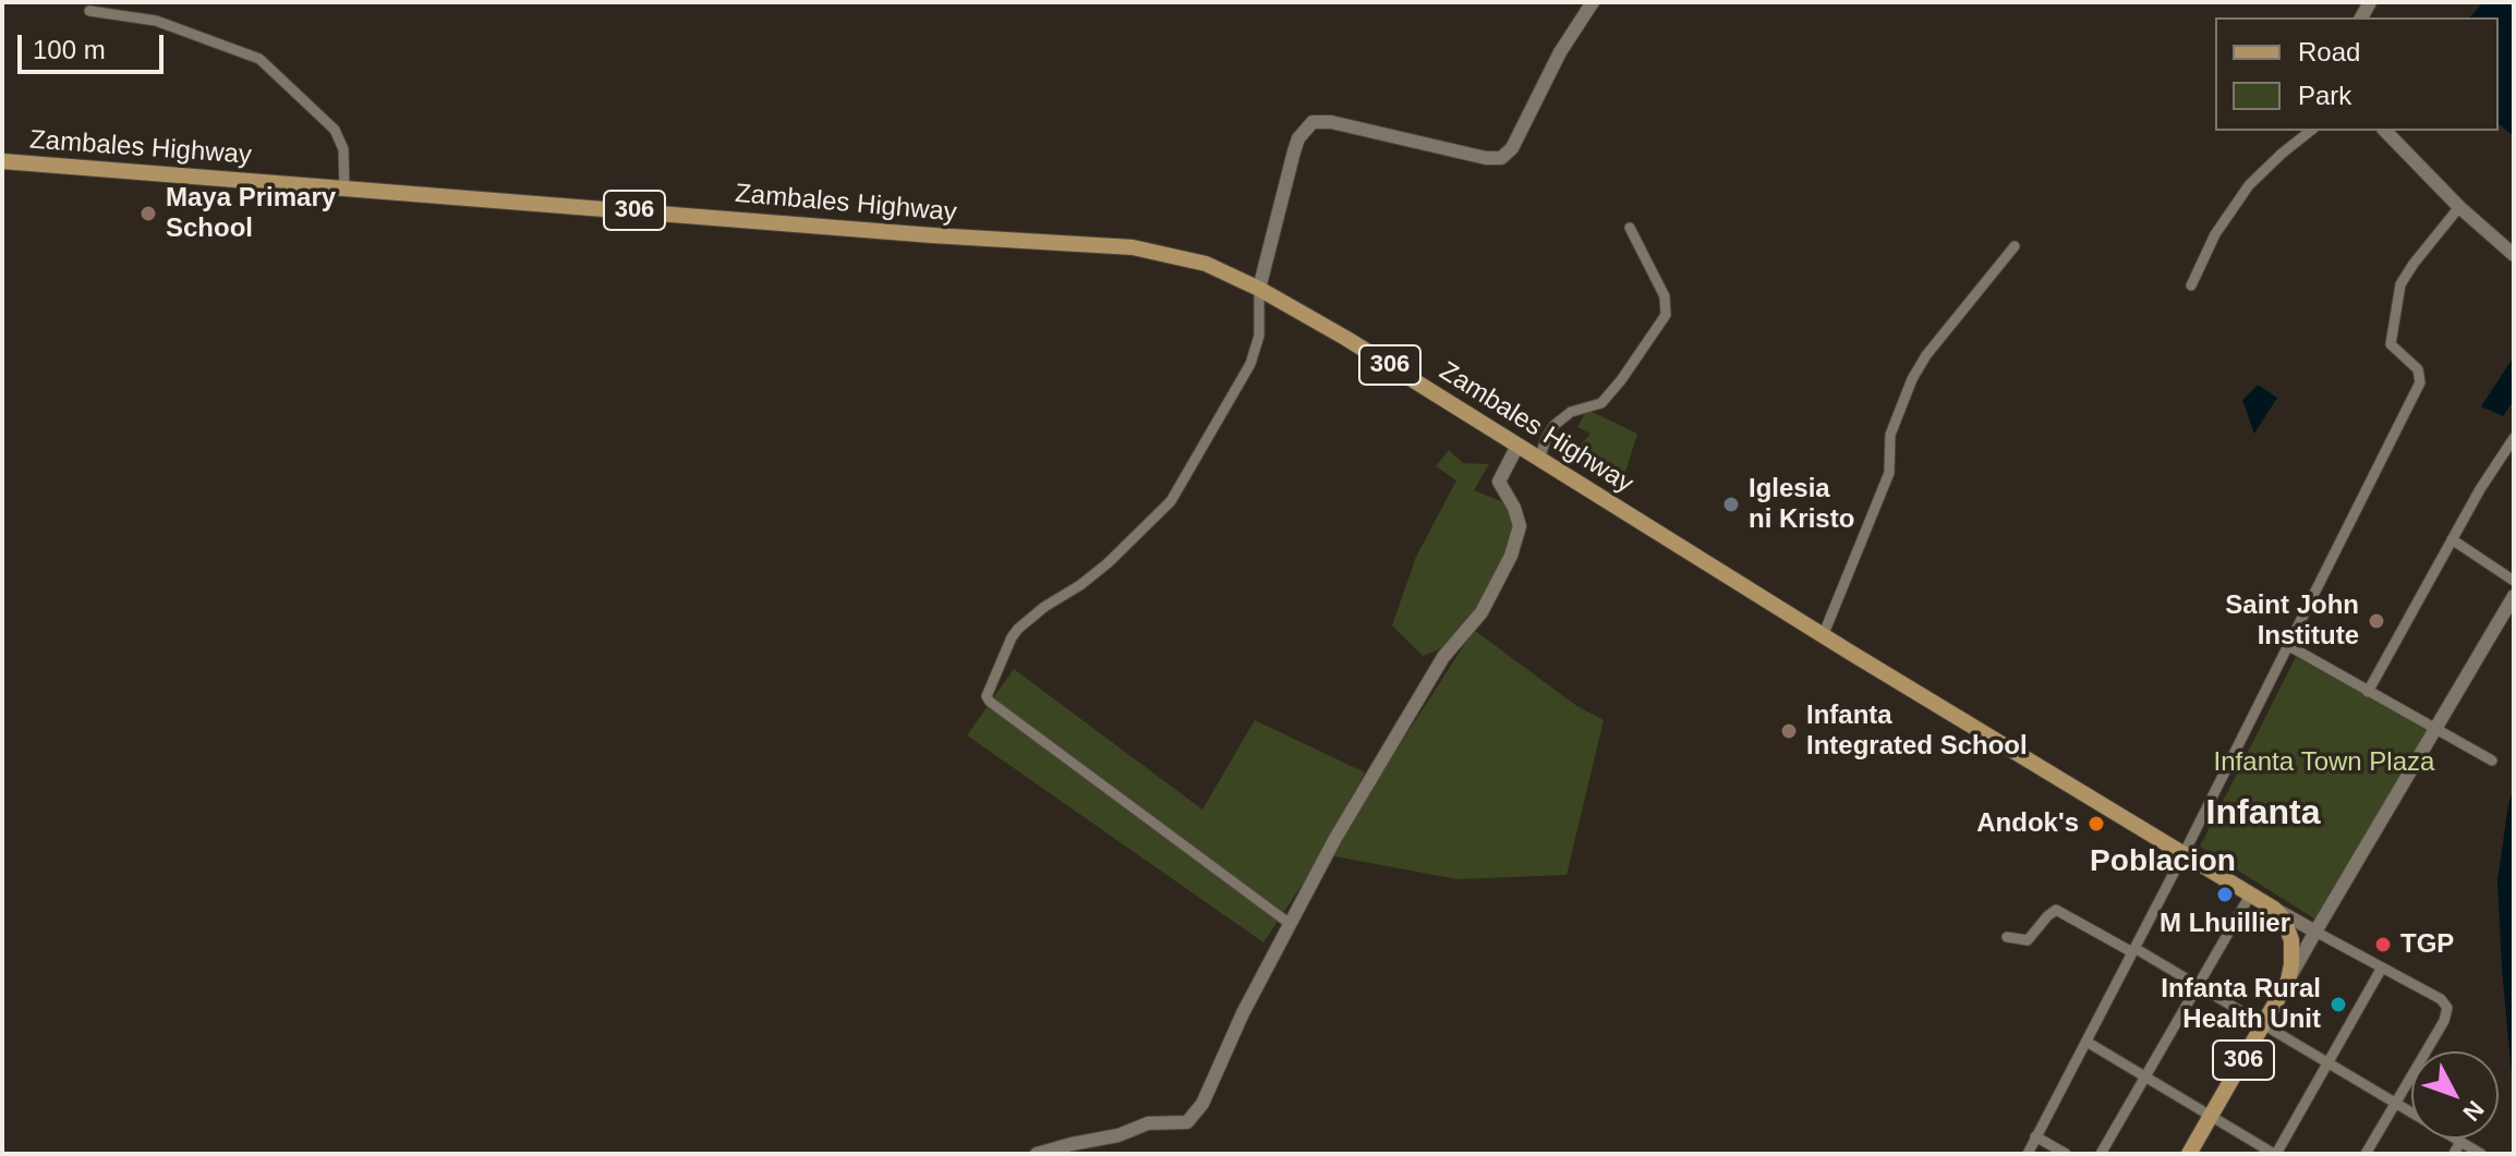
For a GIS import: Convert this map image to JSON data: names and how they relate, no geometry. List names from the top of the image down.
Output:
{
  "streets": {
    "main road": ["Zambales Highway", "306"]
  },
  "crossings": [
    ["Zambales Highway", "306"]
  ],
  "districts": ["Infanta", "Poblacion"],
  "parks": ["Infanta Town Plaza"],
  "places": [
    "Maya Primary School",
    "Iglesia ni Kristo",
    "Saint John Institute",
    "Infanta Integrated School",
    "Andok's",
    "M Lhuillier",
    "TGP",
    "Infanta Rural Health Unit"
  ],
  "legend": ["Road", "Park"],
  "scale_bar": "100 m",
  "north": "bottom right"
}
